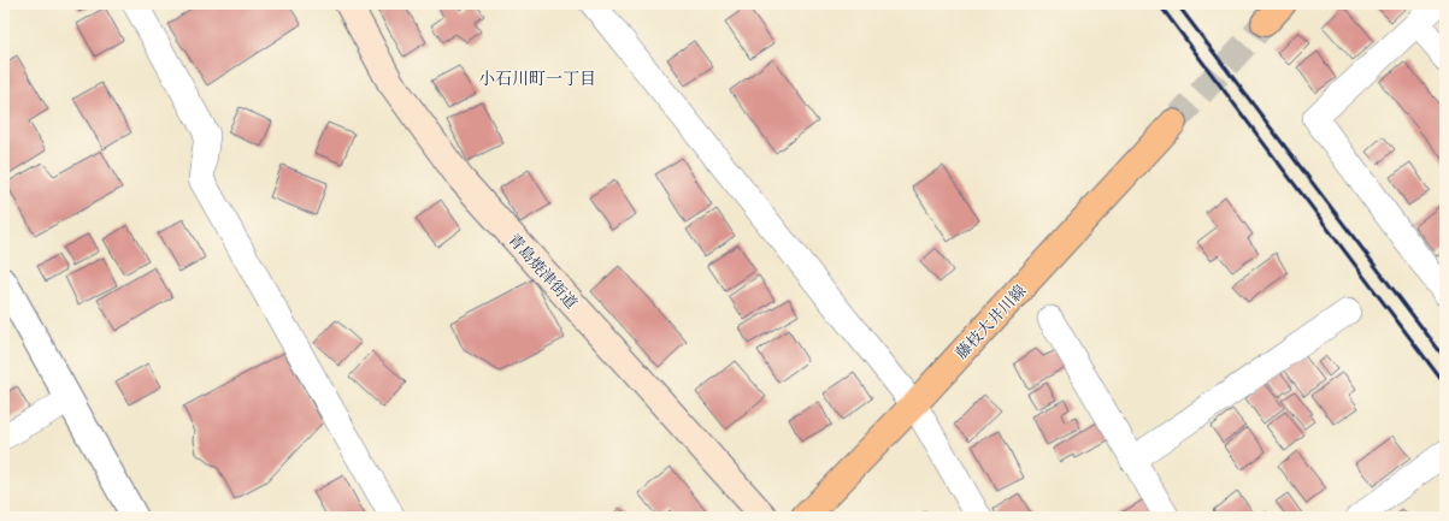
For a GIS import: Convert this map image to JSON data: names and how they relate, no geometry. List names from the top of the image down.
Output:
{
  "streets": {
    "main road": ["青島焼津街道", "藤枝大井川線"]
  },
  "districts": ["小石川町一丁目"]
}
